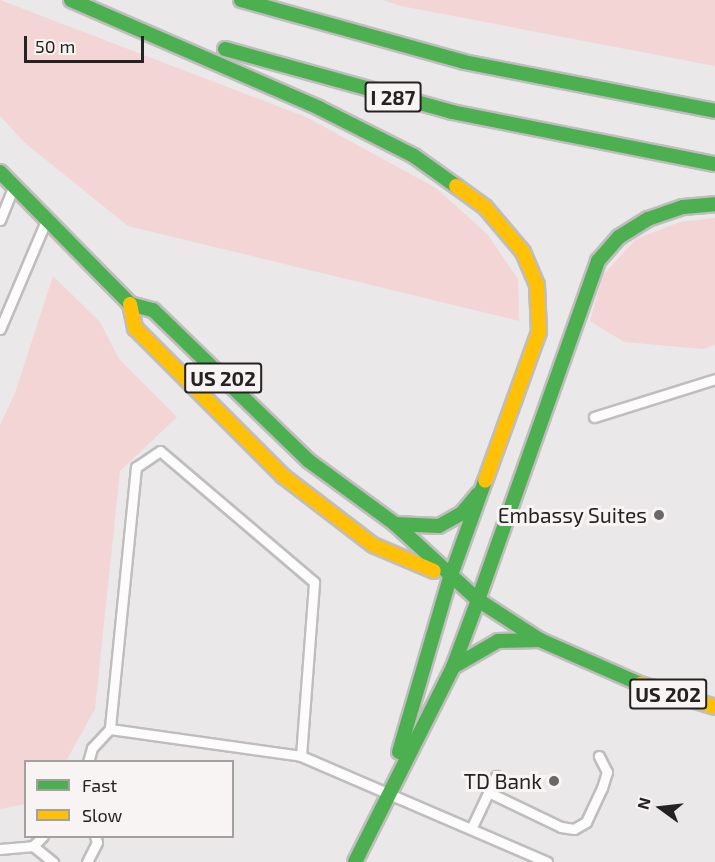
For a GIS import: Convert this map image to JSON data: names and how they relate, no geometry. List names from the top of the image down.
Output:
{
  "streets": {
    "main road": ["I 287", "US 202"]
  },
  "places": ["Embassy Suites", "TD Bank"],
  "legend": ["Fast", "Slow"],
  "scale_bar": "50 m",
  "north": "left"
}
